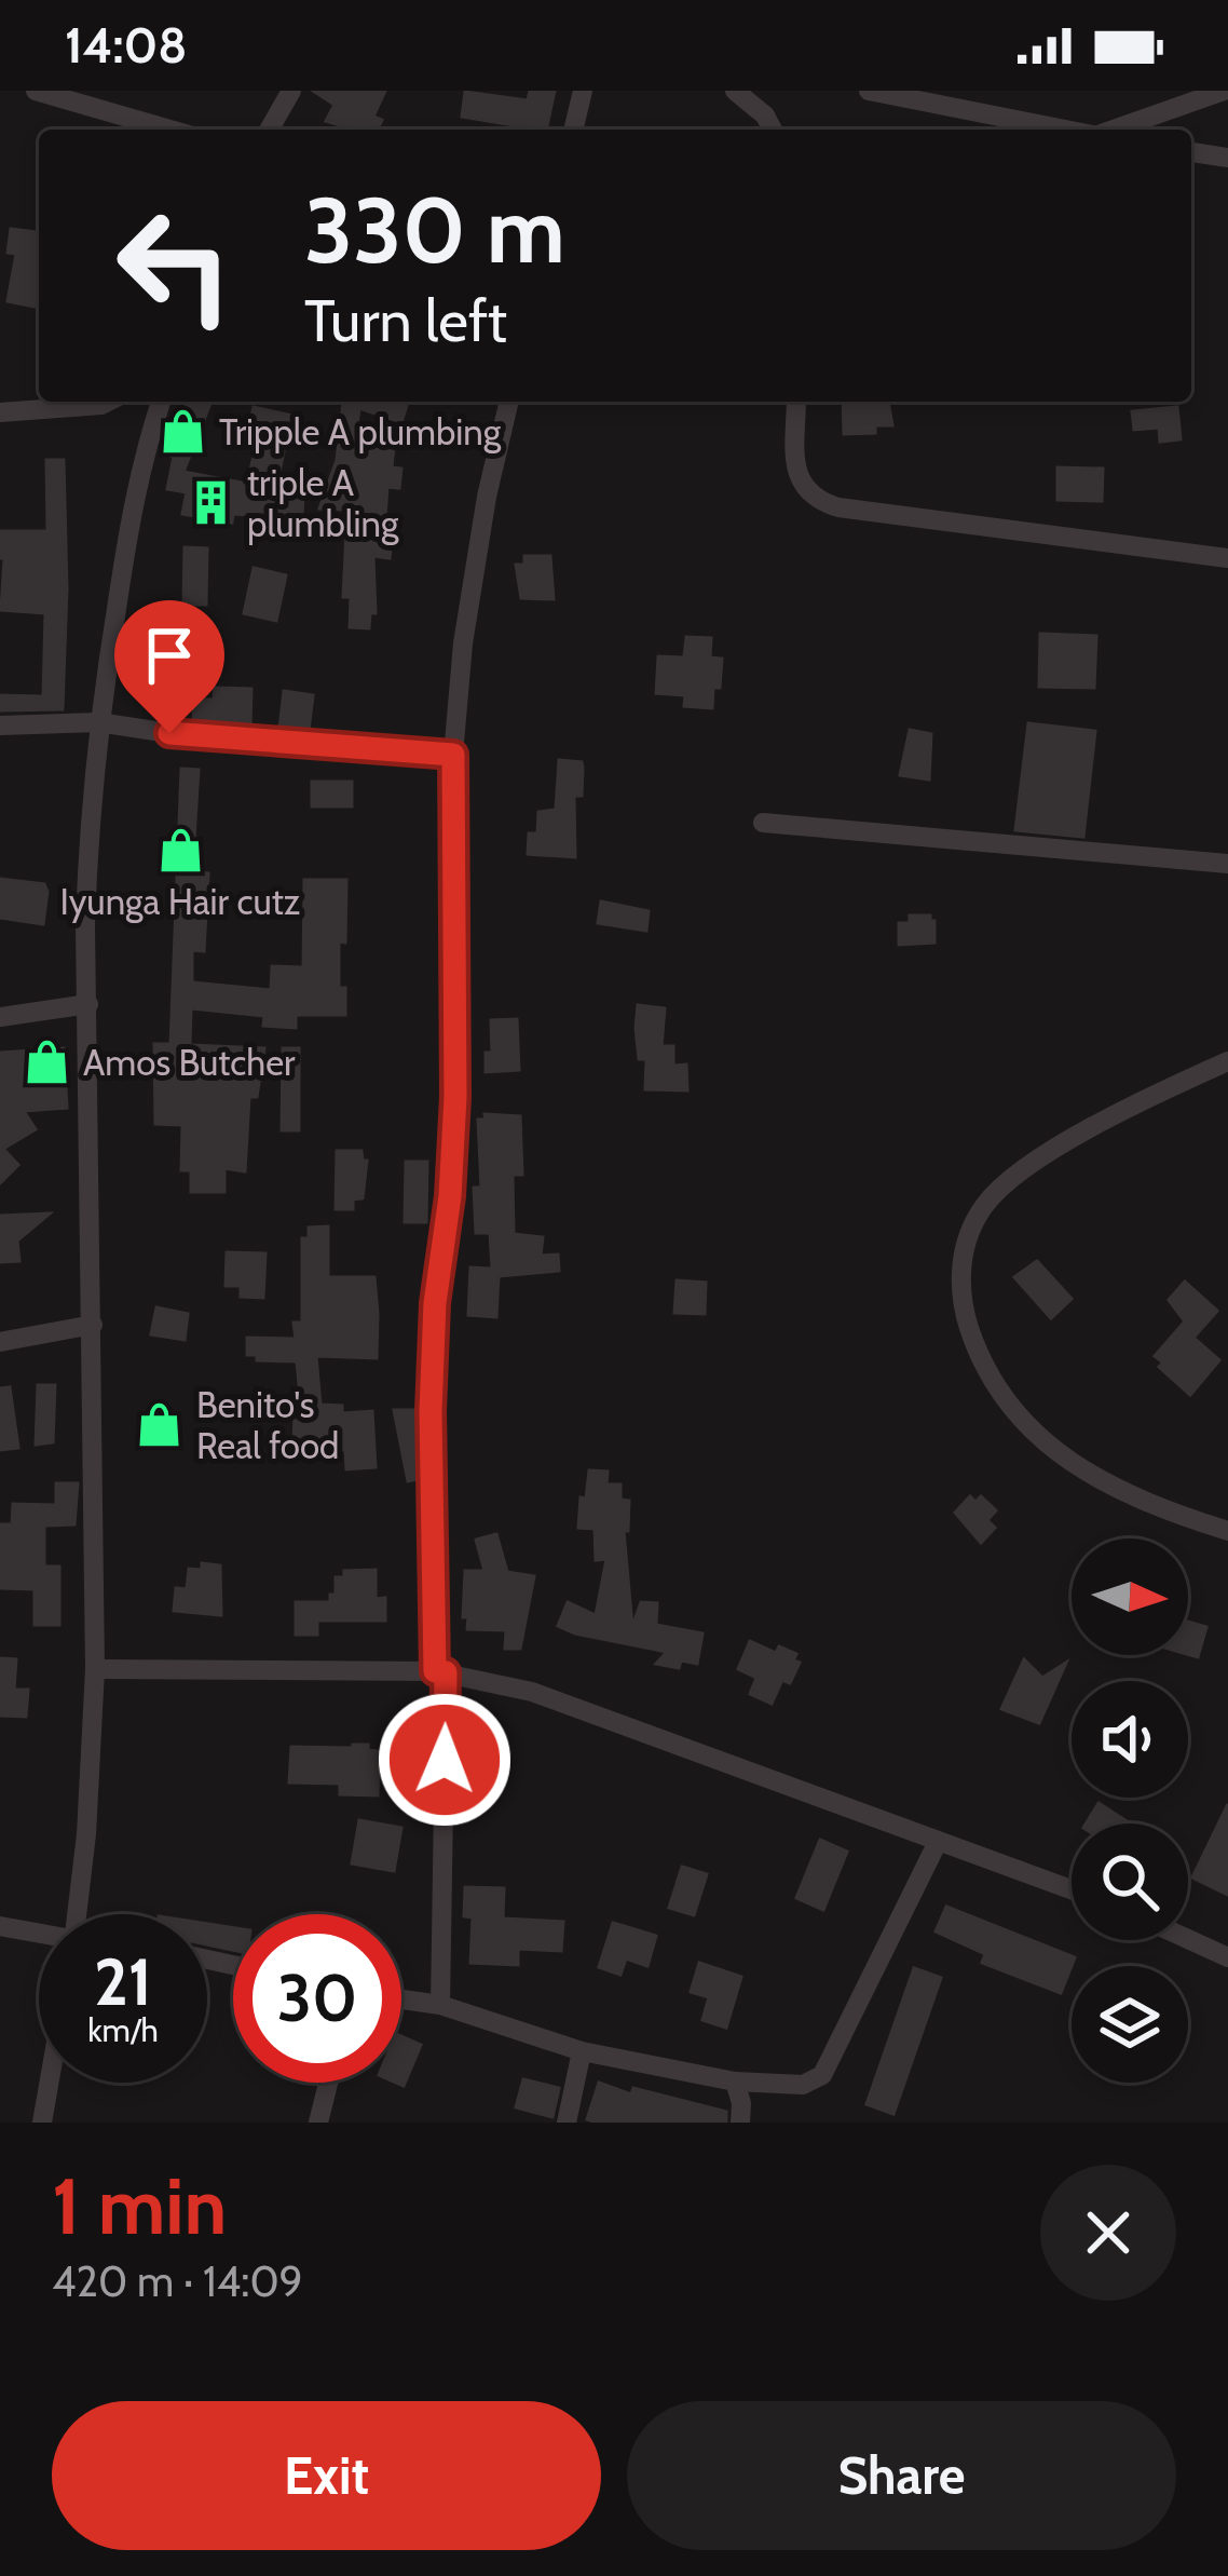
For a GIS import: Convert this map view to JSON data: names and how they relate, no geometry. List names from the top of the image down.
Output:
{
  "places": {
    "shop": [
      "Tripple A plumbing",
      "Iyunga Hair cutz",
      "Amos Butcher",
      "Benito's Real food"
    ],
    "building": ["triple A plumbling"]
  },
  "north": "right",
  "page": {
    "status": "14:08",
    "turn": ["330 m", "Turn left"],
    "speed": "21 km/h",
    "limit": "30",
    "heading": ["1 min", "420 m · 14:09"],
    "buttons": ["Exit", "Share"]
  }
}
